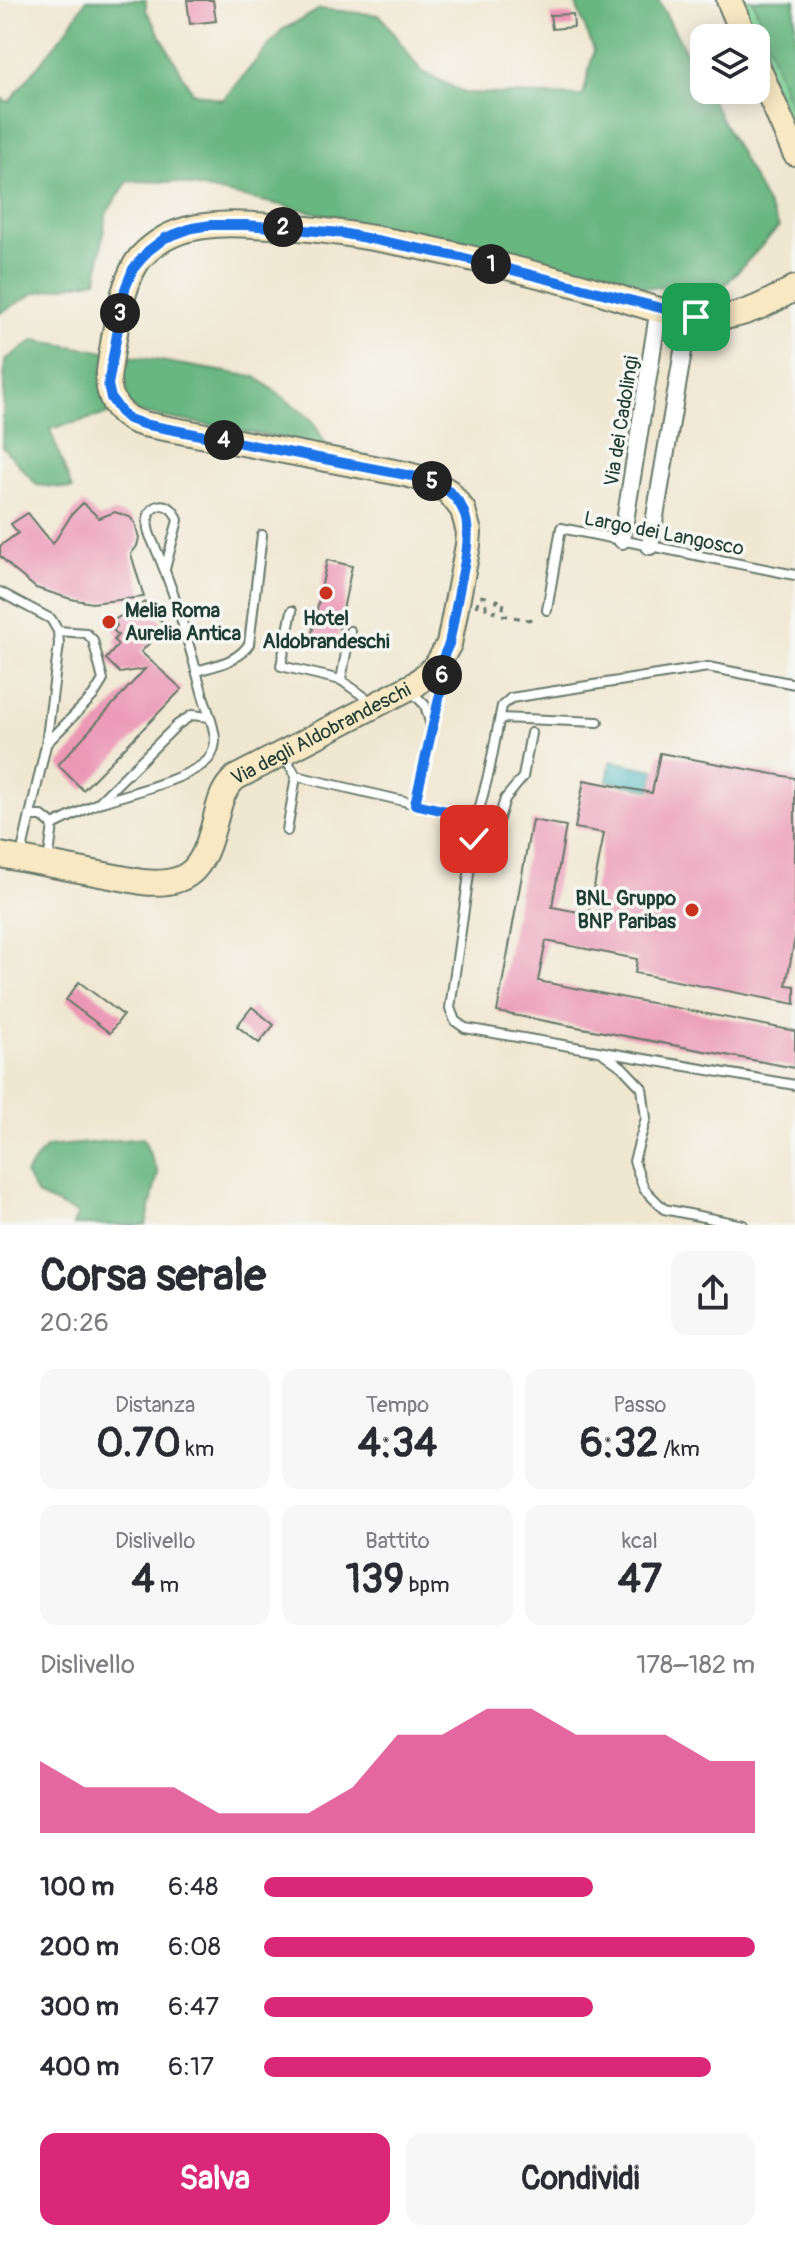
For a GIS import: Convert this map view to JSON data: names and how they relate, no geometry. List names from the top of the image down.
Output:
{
  "streets": {
    "street": ["Via dei Cadolingi", "Via degli Aldobrandeschi"],
    "lane": ["Largo dei Langosco"]
  },
  "crossings": [
    ["Via dei Cadolingi", "Largo dei Langosco"]
  ],
  "places": ["Hotel Aldobrandeschi", "Melia Roma Aurelia Antica", "BNL Gruppo BNP Paribas"],
  "page": {
    "pins": [
      "2",
      "1",
      "3",
      "4",
      "5",
      "6"
    ],
    "heading": ["Corsa serale", "20:26"],
    "stats": [
      ["Distanza", "0.70 km"],
      ["Tempo", "4:34"],
      ["Passo", "6:32 /km"],
      ["Dislivello", "4 m"],
      ["Battito", "139 bpm"],
      ["kcal", "47"]
    ],
    "chart": ["Dislivello", "178–182 m"],
    "list": [
      {
        "name": "100 m",
        "note": "6:48"
      },
      {
        "name": "200 m",
        "note": "6:08"
      },
      {
        "name": "300 m",
        "note": "6:47"
      },
      {
        "name": "400 m",
        "note": "6:17"
      }
    ],
    "buttons": ["Salva", "Condividi"]
  }
}
